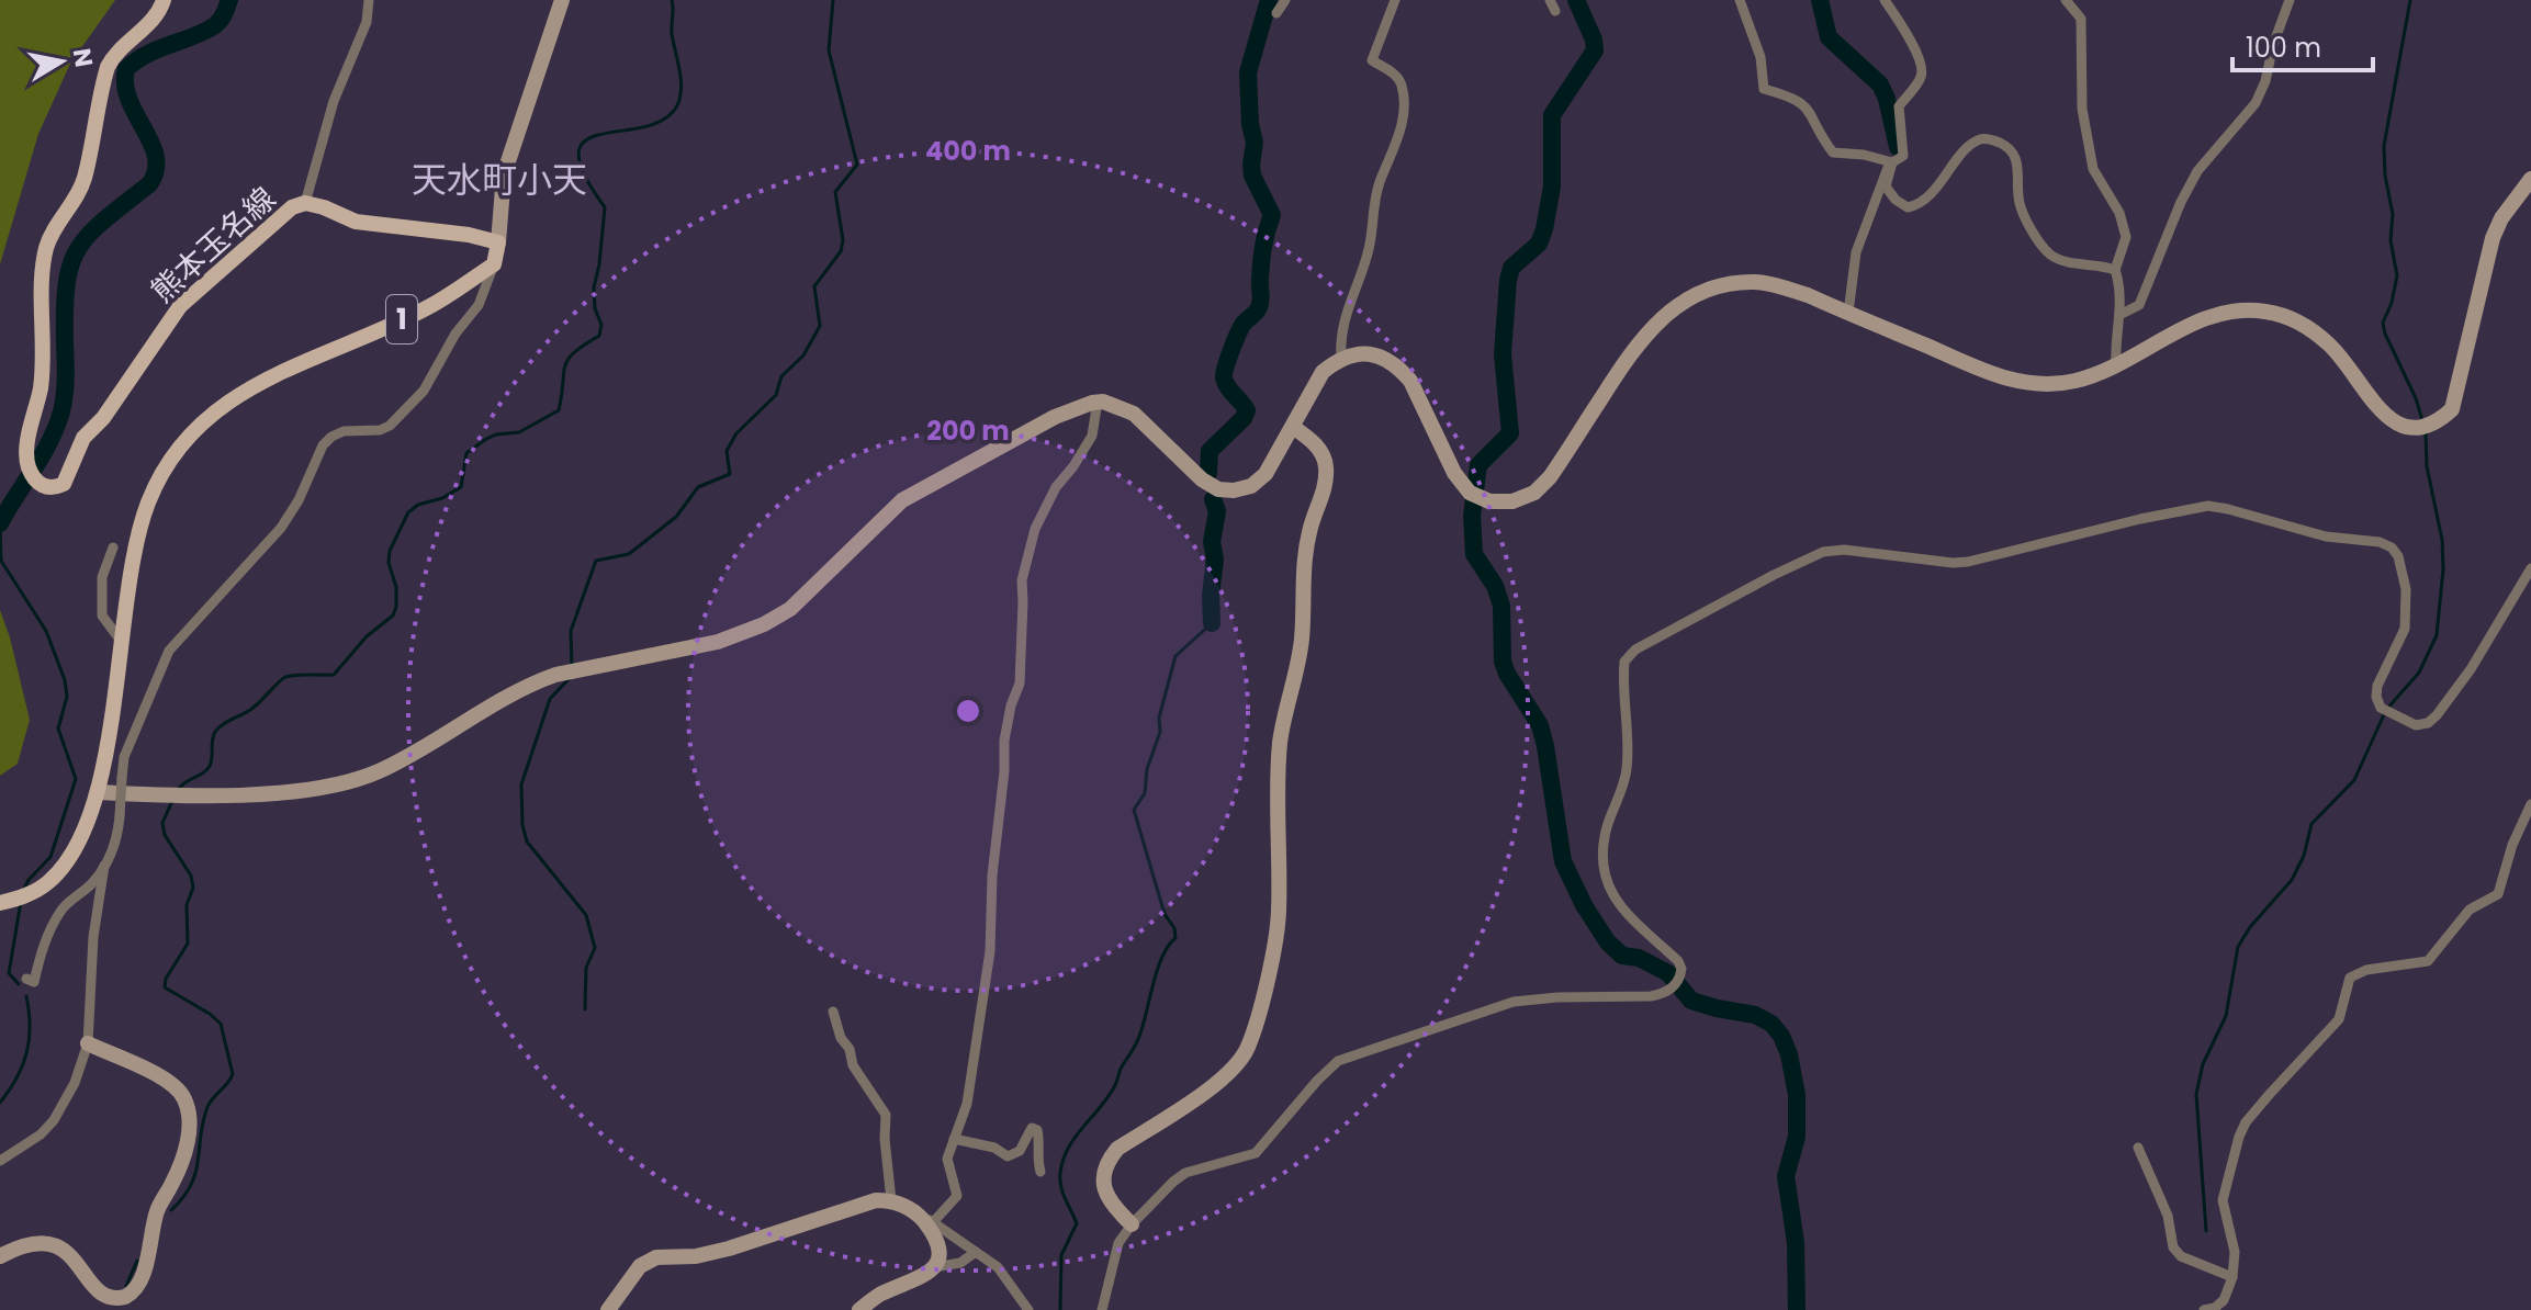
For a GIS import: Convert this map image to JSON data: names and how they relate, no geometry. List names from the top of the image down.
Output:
{
  "streets": {
    "main road": ["熊本玉名線", "1"]
  },
  "districts": ["天水町小天"],
  "scale_bar": "100 m",
  "north": "right",
  "rings": ["400 m", "200 m"]
}
